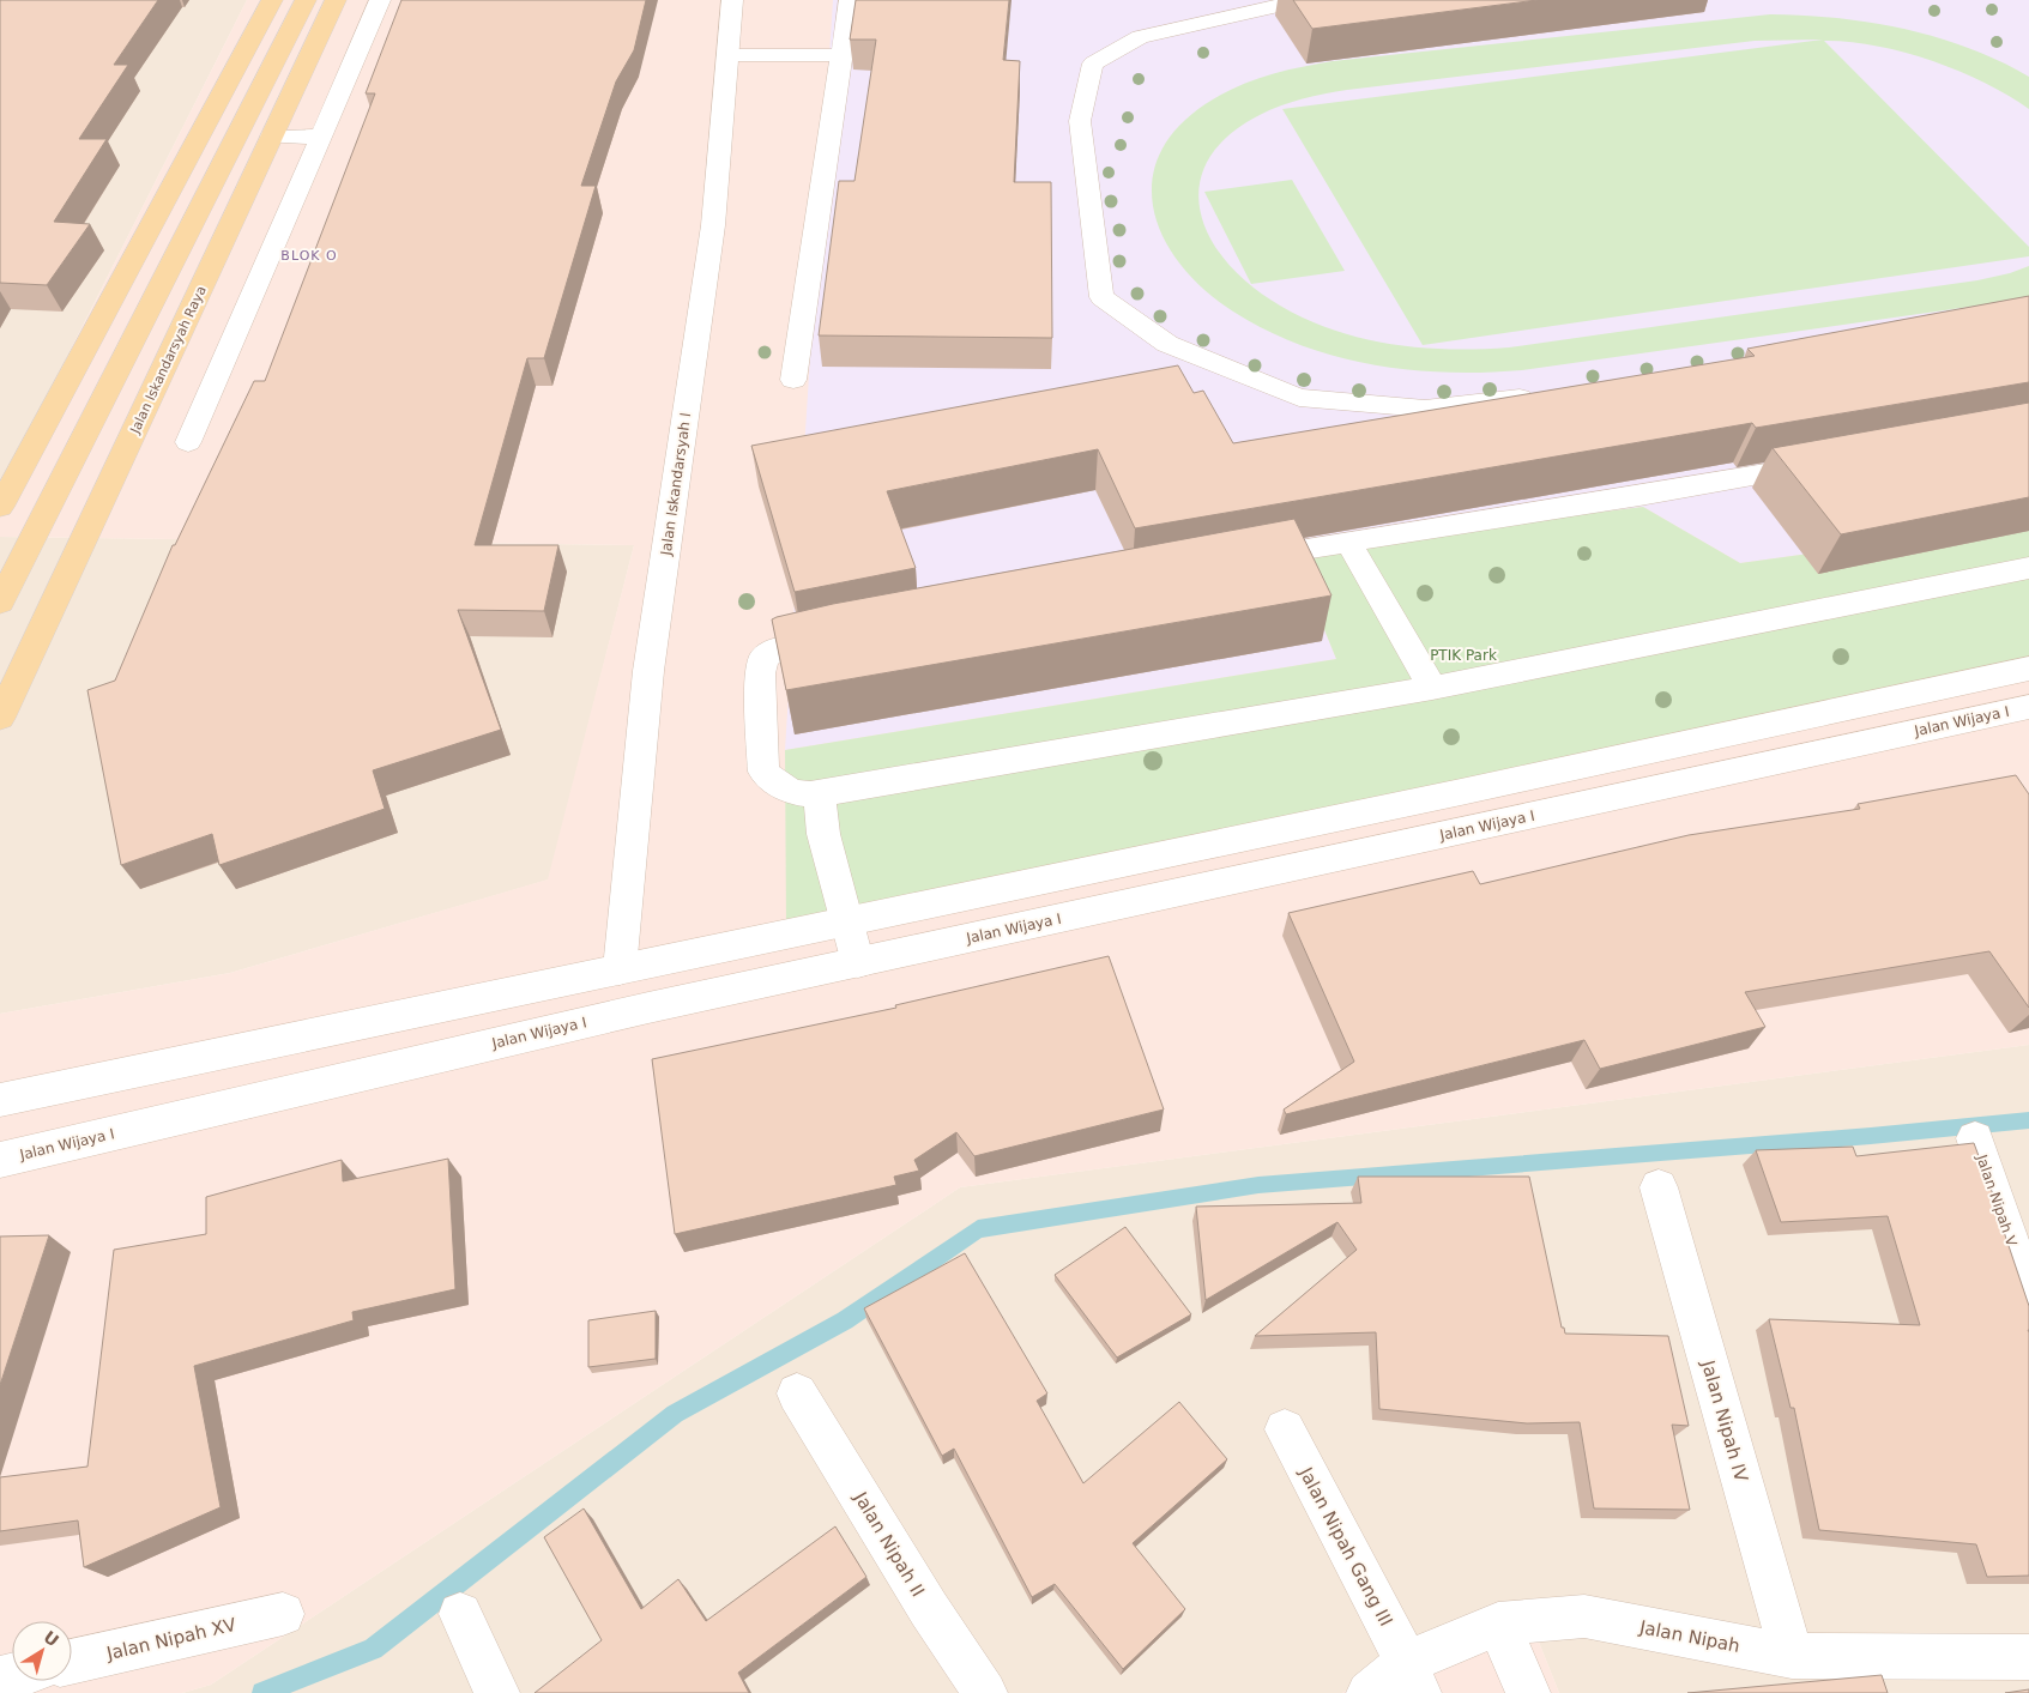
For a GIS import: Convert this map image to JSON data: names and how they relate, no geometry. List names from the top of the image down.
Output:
{
  "streets": {
    "main road": [
      "Jalan Iskandarsyah Raya",
      "Jalan Iskandarsyah I",
      "Jalan Wijaya I",
      "Jalan Nipah V",
      "Jalan Nipah IV",
      "Jalan Nipah II",
      "Jalan Nipah Gang III",
      "Jalan Nipah",
      "Jalan Nipah XV"
    ]
  },
  "crossings": [
    ["Jalan Nipah IV", "Jalan Nipah"],
    ["Jalan Nipah Gang III", "Jalan Nipah"]
  ],
  "districts": ["BLOK O"],
  "parks": ["PTIK Park"],
  "north": "top right"
}
